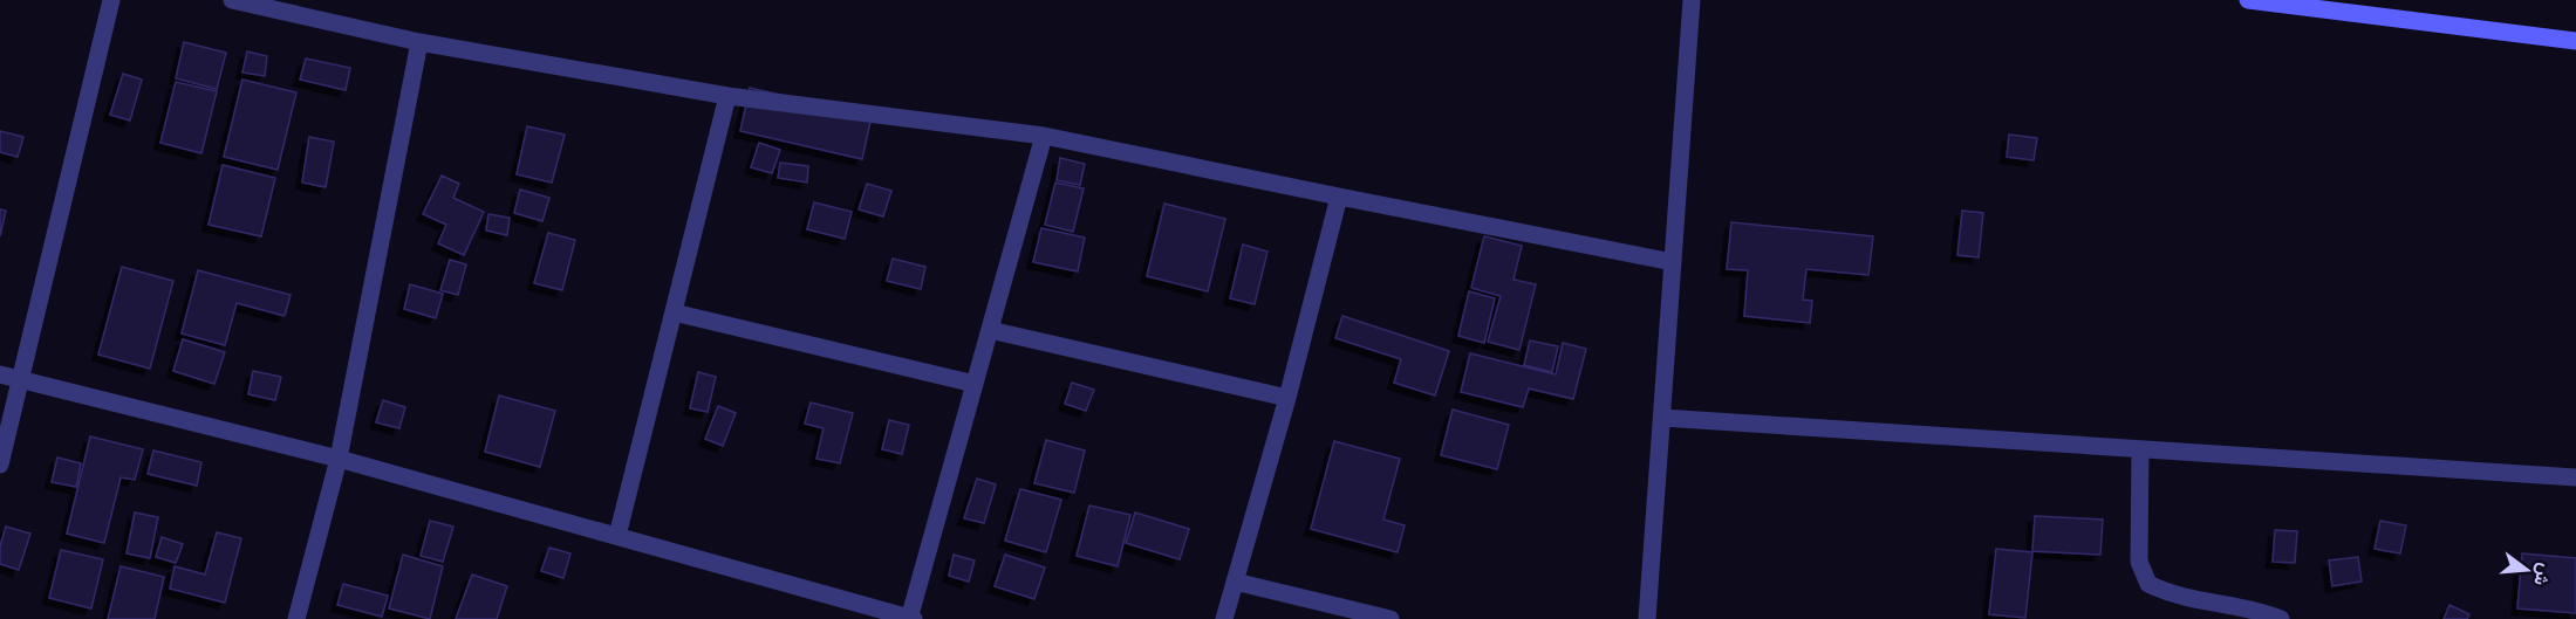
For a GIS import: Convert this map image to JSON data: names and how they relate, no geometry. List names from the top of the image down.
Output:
{
  "north": "right"
}
